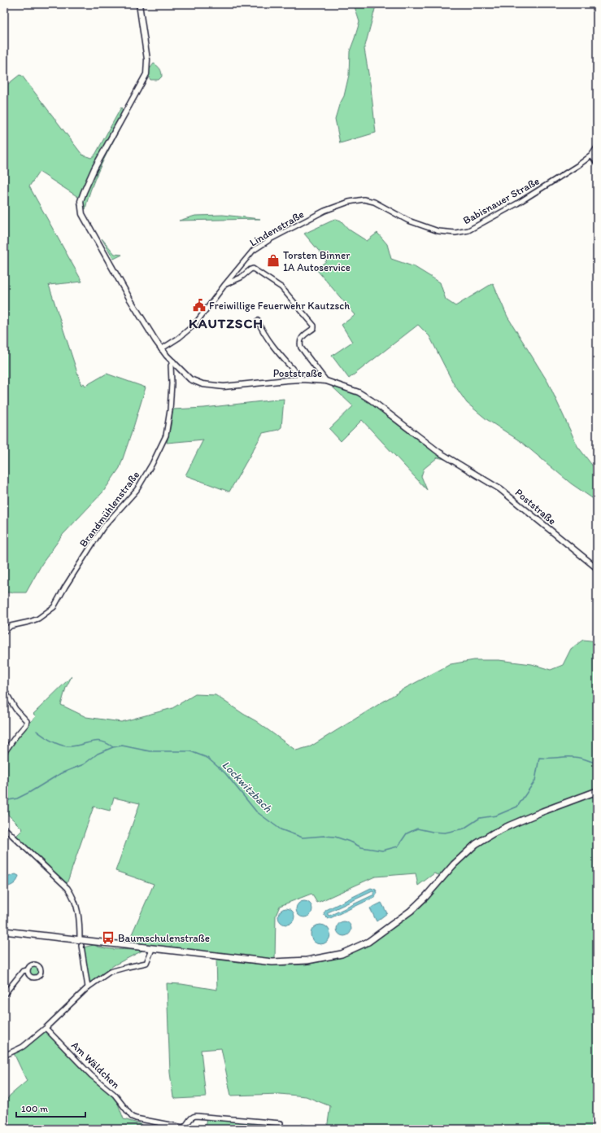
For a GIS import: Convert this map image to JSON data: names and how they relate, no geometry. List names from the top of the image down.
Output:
{
  "streets": {
    "street": [
      "Babisnauer Straße",
      "Lindenstraße",
      "Poststraße",
      "Brandmühlenstraße",
      "Am Wäldchen"
    ]
  },
  "crossings": [
    ["Babisnauer Straße", "Lindenstraße"],
    ["Lindenstraße", "Poststraße"],
    ["Poststraße", "Brandmühlenstraße"]
  ],
  "districts": ["KAUTZSCH"],
  "water": ["Lockwitzbach"],
  "places": {
    "shop": ["Torsten Binner 1A Autoservice"],
    "public building": ["Freiwillige Feuerwehr Kautzsch"],
    "bus stop": ["Baumschulenstraße"]
  },
  "scale_bar": "100 m"
}
